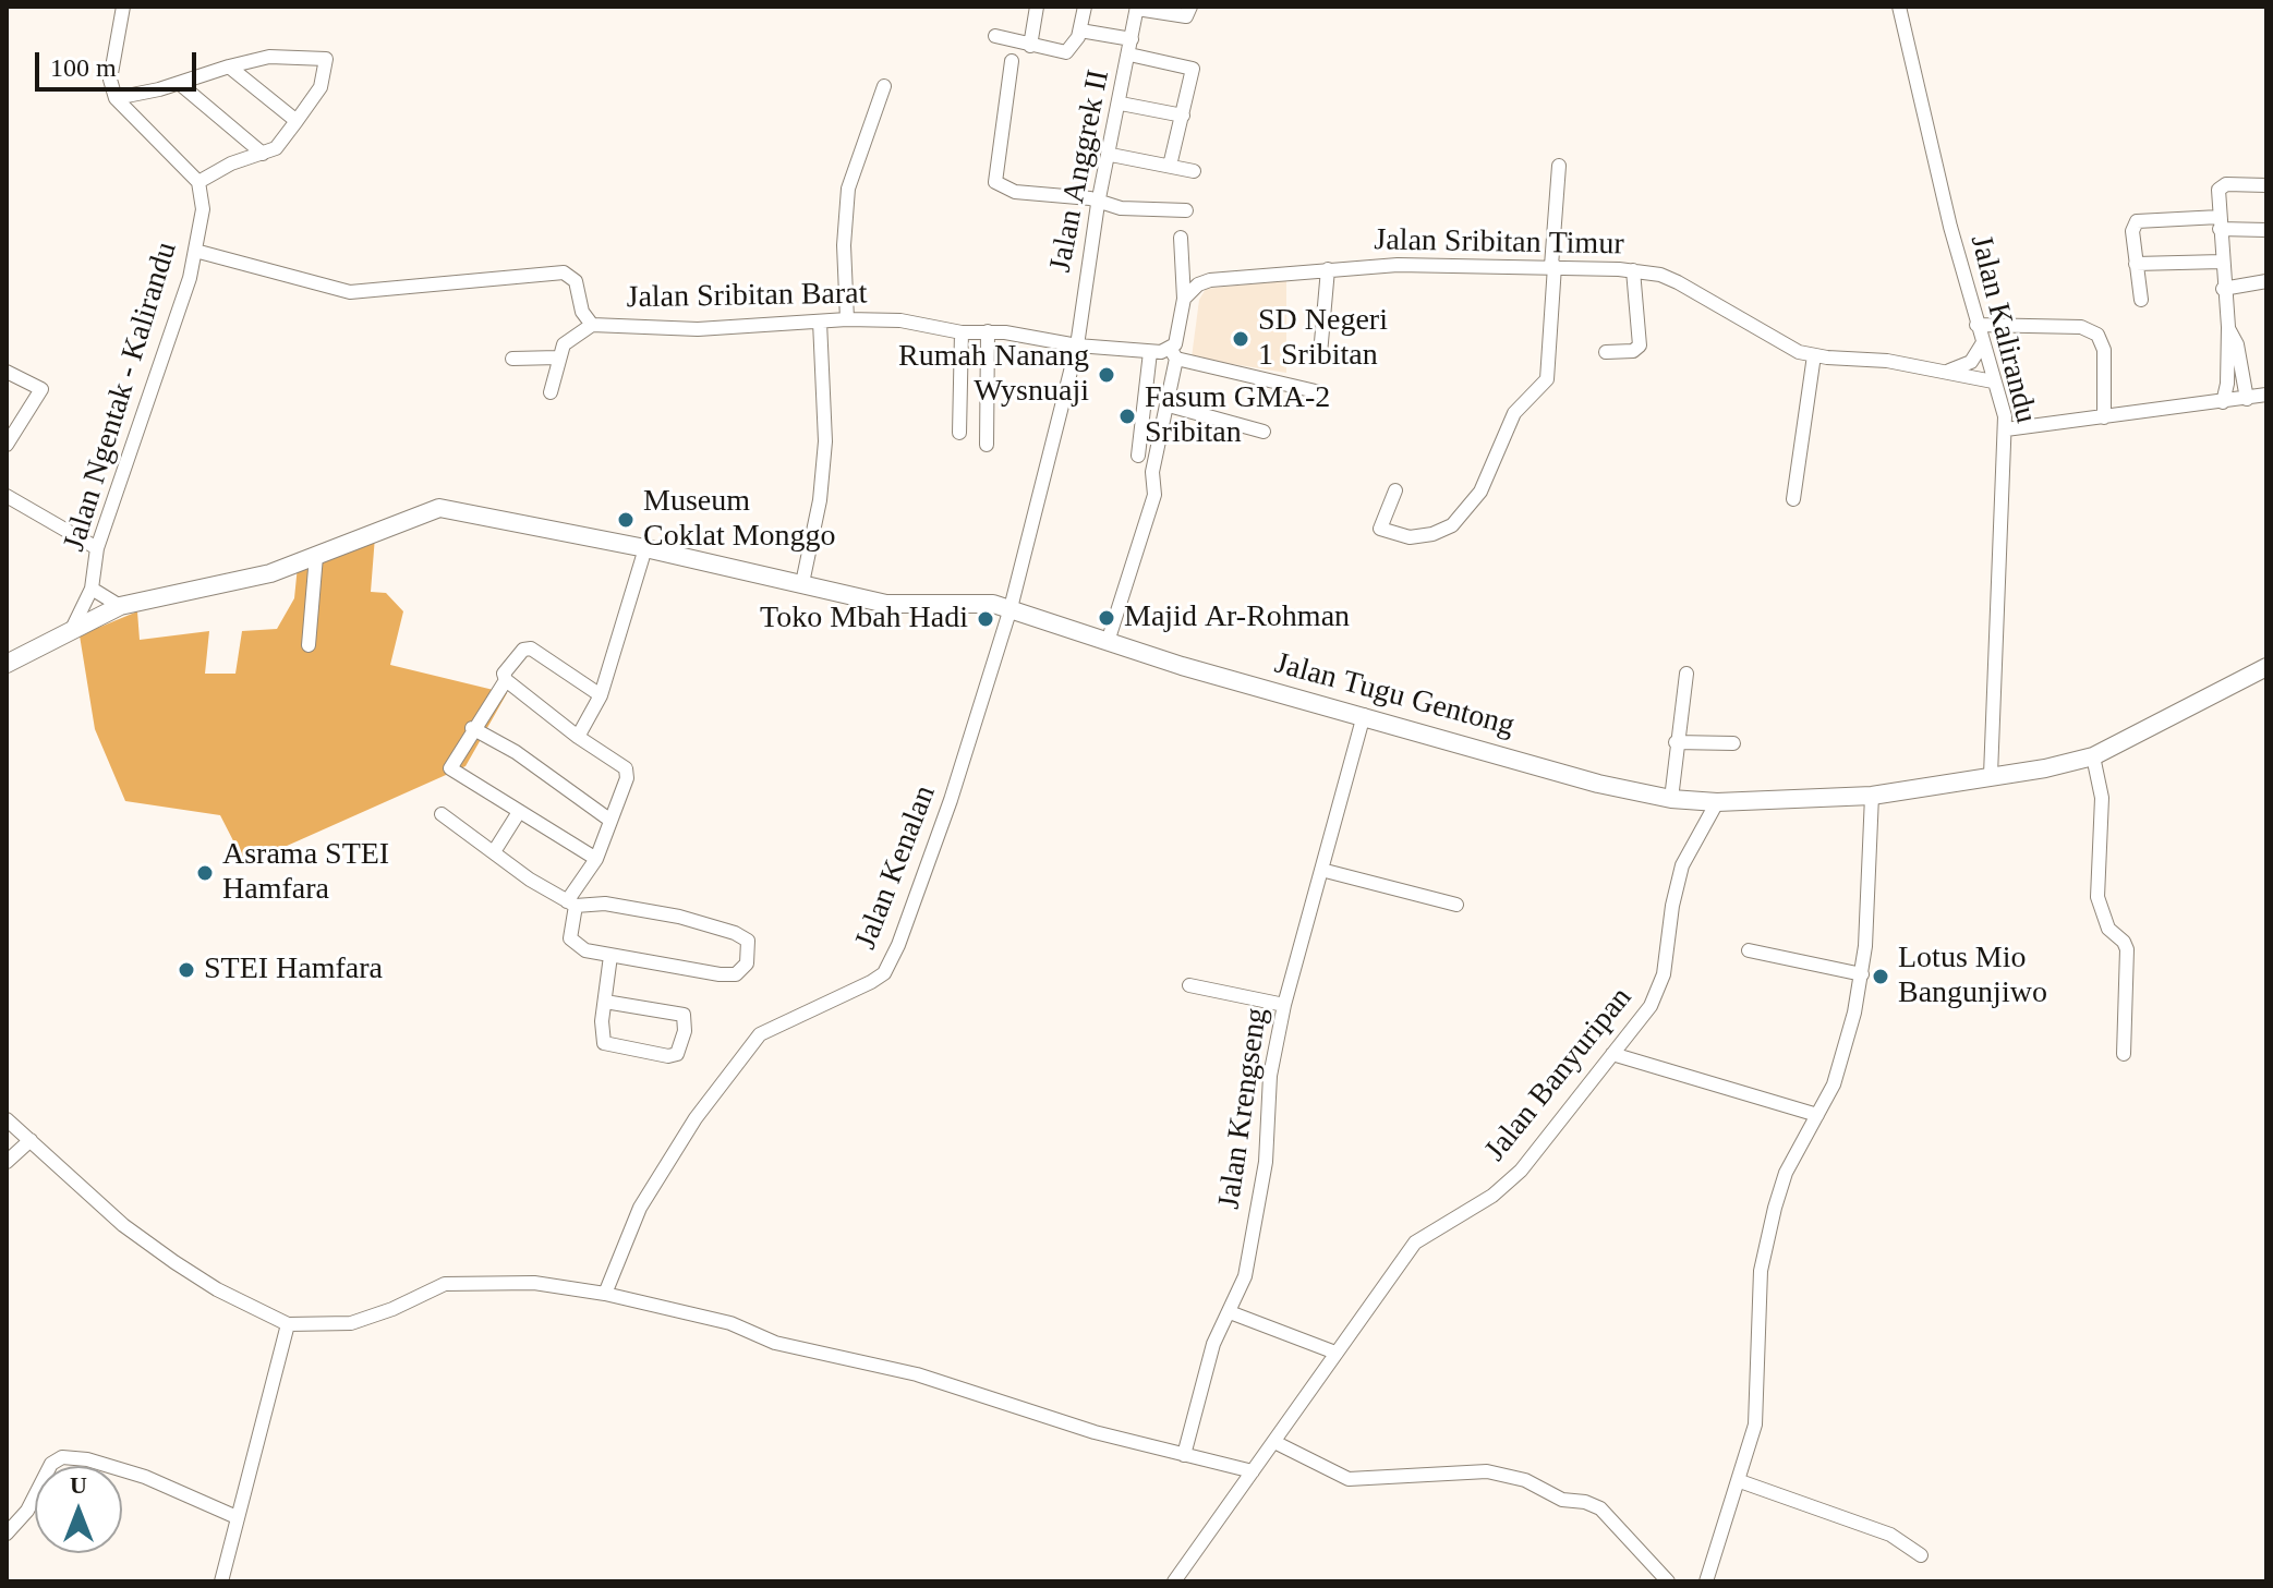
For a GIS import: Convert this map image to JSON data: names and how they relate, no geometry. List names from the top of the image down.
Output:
{
  "streets": {
    "main road": ["Jalan Tugu Gentong"],
    "street": [
      "Jalan Anggrek II",
      "Jalan Sribitan Timur",
      "Jalan Sribitan Barat",
      "Jalan Kalirandu",
      "Jalan Ngentak - Kalirandu",
      "Jalan Kenalan",
      "Jalan Banyuripan",
      "Jalan Krengseng"
    ]
  },
  "crossings": [
    ["Jalan Anggrek II", "Jalan Sribitan Barat"],
    ["Jalan Anggrek II", "Jalan Tugu Gentong"],
    ["Jalan Anggrek II", "Jalan Kenalan"],
    ["Jalan Sribitan Timur", "Jalan Kalirandu"],
    ["Jalan Sribitan Barat", "Jalan Ngentak - Kalirandu"],
    ["Jalan Kalirandu", "Jalan Tugu Gentong"],
    ["Jalan Ngentak - Kalirandu", "Jalan Tugu Gentong"],
    ["Jalan Tugu Gentong", "Jalan Kenalan"],
    ["Jalan Tugu Gentong", "Jalan Banyuripan"],
    ["Jalan Tugu Gentong", "Jalan Krengseng"]
  ],
  "places": [
    "SD Negeri 1 Sribitan",
    "Rumah Nanang Wysnuaji",
    "Fasum GMA-2 Sribitan",
    "Museum Coklat Monggo",
    "Majid Ar-Rohman",
    "Toko Mbah Hadi",
    "Asrama STEI Hamfara",
    "STEI Hamfara",
    "Lotus Mio Bangunjiwo"
  ],
  "scale_bar": "100 m",
  "north": "top"
}
